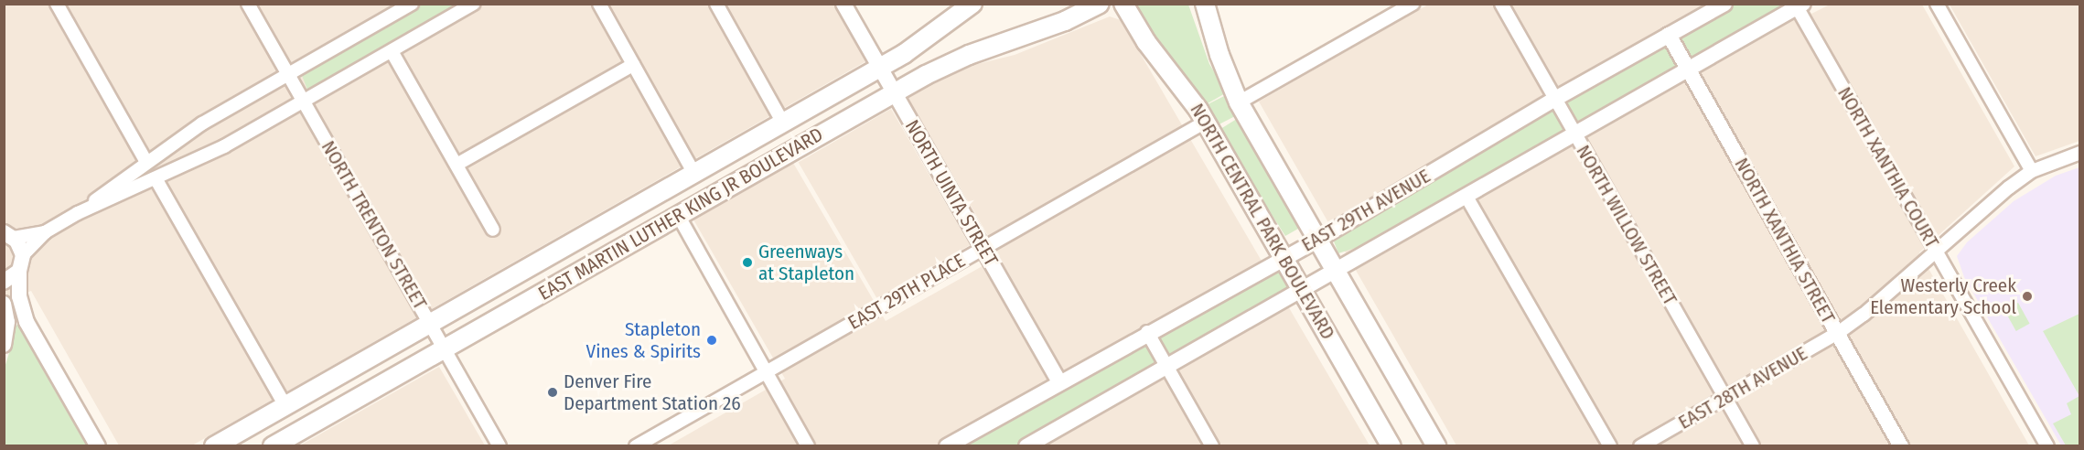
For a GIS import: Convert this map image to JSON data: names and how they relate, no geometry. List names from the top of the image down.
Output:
{
  "streets": {
    "main road": ["EAST MARTIN LUTHER KING JR BOULEVARD", "NORTH CENTRAL PARK BOULEVARD"],
    "street": [
      "NORTH XANTHIA COURT",
      "NORTH UINTA STREET",
      "EAST 29TH AVENUE",
      "NORTH TRENTON STREET",
      "NORTH WILLOW STREET",
      "NORTH XANTHIA STREET",
      "EAST 29TH PLACE",
      "EAST 28TH AVENUE"
    ]
  },
  "crossings": [
    ["NORTH XANTHIA COURT", "EAST 29TH AVENUE"],
    ["NORTH XANTHIA COURT", "EAST 28TH AVENUE"],
    ["NORTH UINTA STREET", "EAST 29TH AVENUE"],
    ["NORTH UINTA STREET", "EAST MARTIN LUTHER KING JR BOULEVARD"],
    ["NORTH UINTA STREET", "EAST 29TH PLACE"],
    ["EAST 29TH AVENUE", "NORTH CENTRAL PARK BOULEVARD"],
    ["EAST 29TH AVENUE", "NORTH WILLOW STREET"],
    ["EAST 29TH AVENUE", "NORTH XANTHIA STREET"],
    ["EAST MARTIN LUTHER KING JR BOULEVARD", "NORTH TRENTON STREET"],
    ["NORTH CENTRAL PARK BOULEVARD", "EAST 29TH PLACE"],
    ["NORTH WILLOW STREET", "EAST 28TH AVENUE"],
    ["NORTH XANTHIA STREET", "EAST 28TH AVENUE"]
  ],
  "places": [
    "Greenways at Stapleton",
    "Westerly Creek Elementary School",
    "Stapleton Vines & Spirits",
    "Denver Fire Department Station 26"
  ]
}
